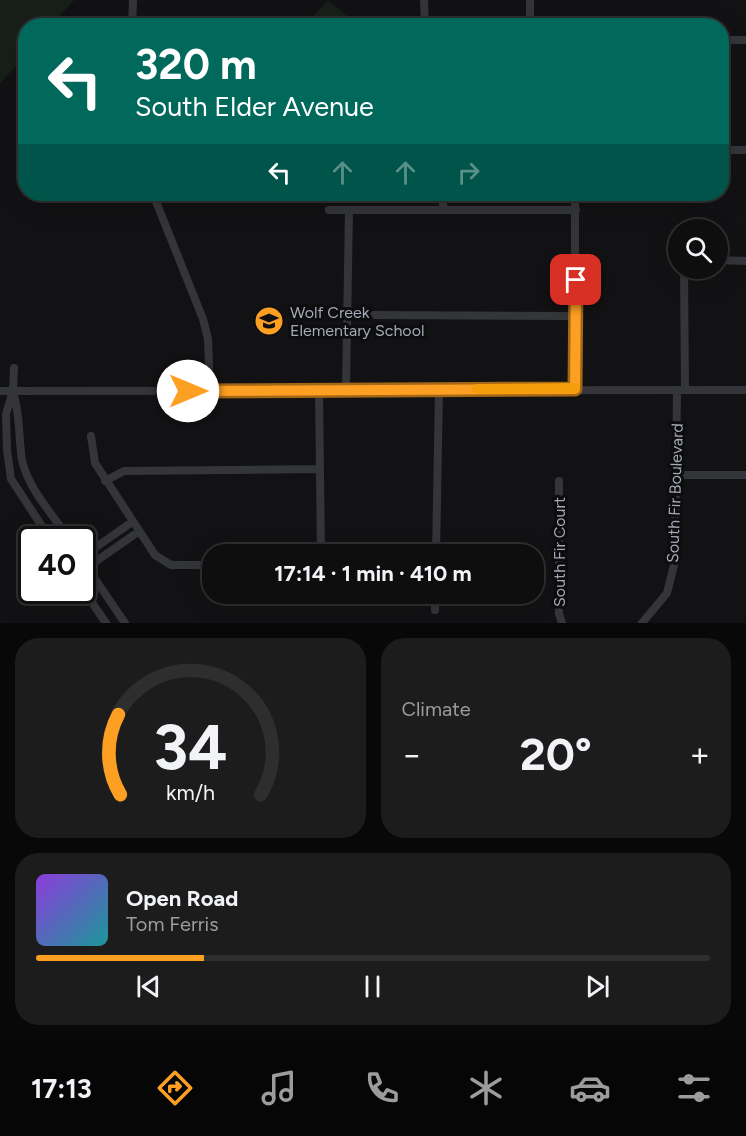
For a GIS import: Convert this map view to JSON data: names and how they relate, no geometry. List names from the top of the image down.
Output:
{
  "streets": {
    "street": ["South Fir Boulevard", "South Fir Court"]
  },
  "places": {
    "school or university": ["Wolf Creek Elementary School"]
  },
  "page": {
    "turn": ["320 m", "South Elder Avenue"],
    "limit": "40",
    "trip": "17:14 · 1 min · 410 m",
    "tile": "Climate",
    "heat": ["−", "20°", "+"],
    "song": ["Open Road", "Tom Ferris"],
    "tabs": "17:13",
    "gauge": ["34", "km/h"]
  }
}
